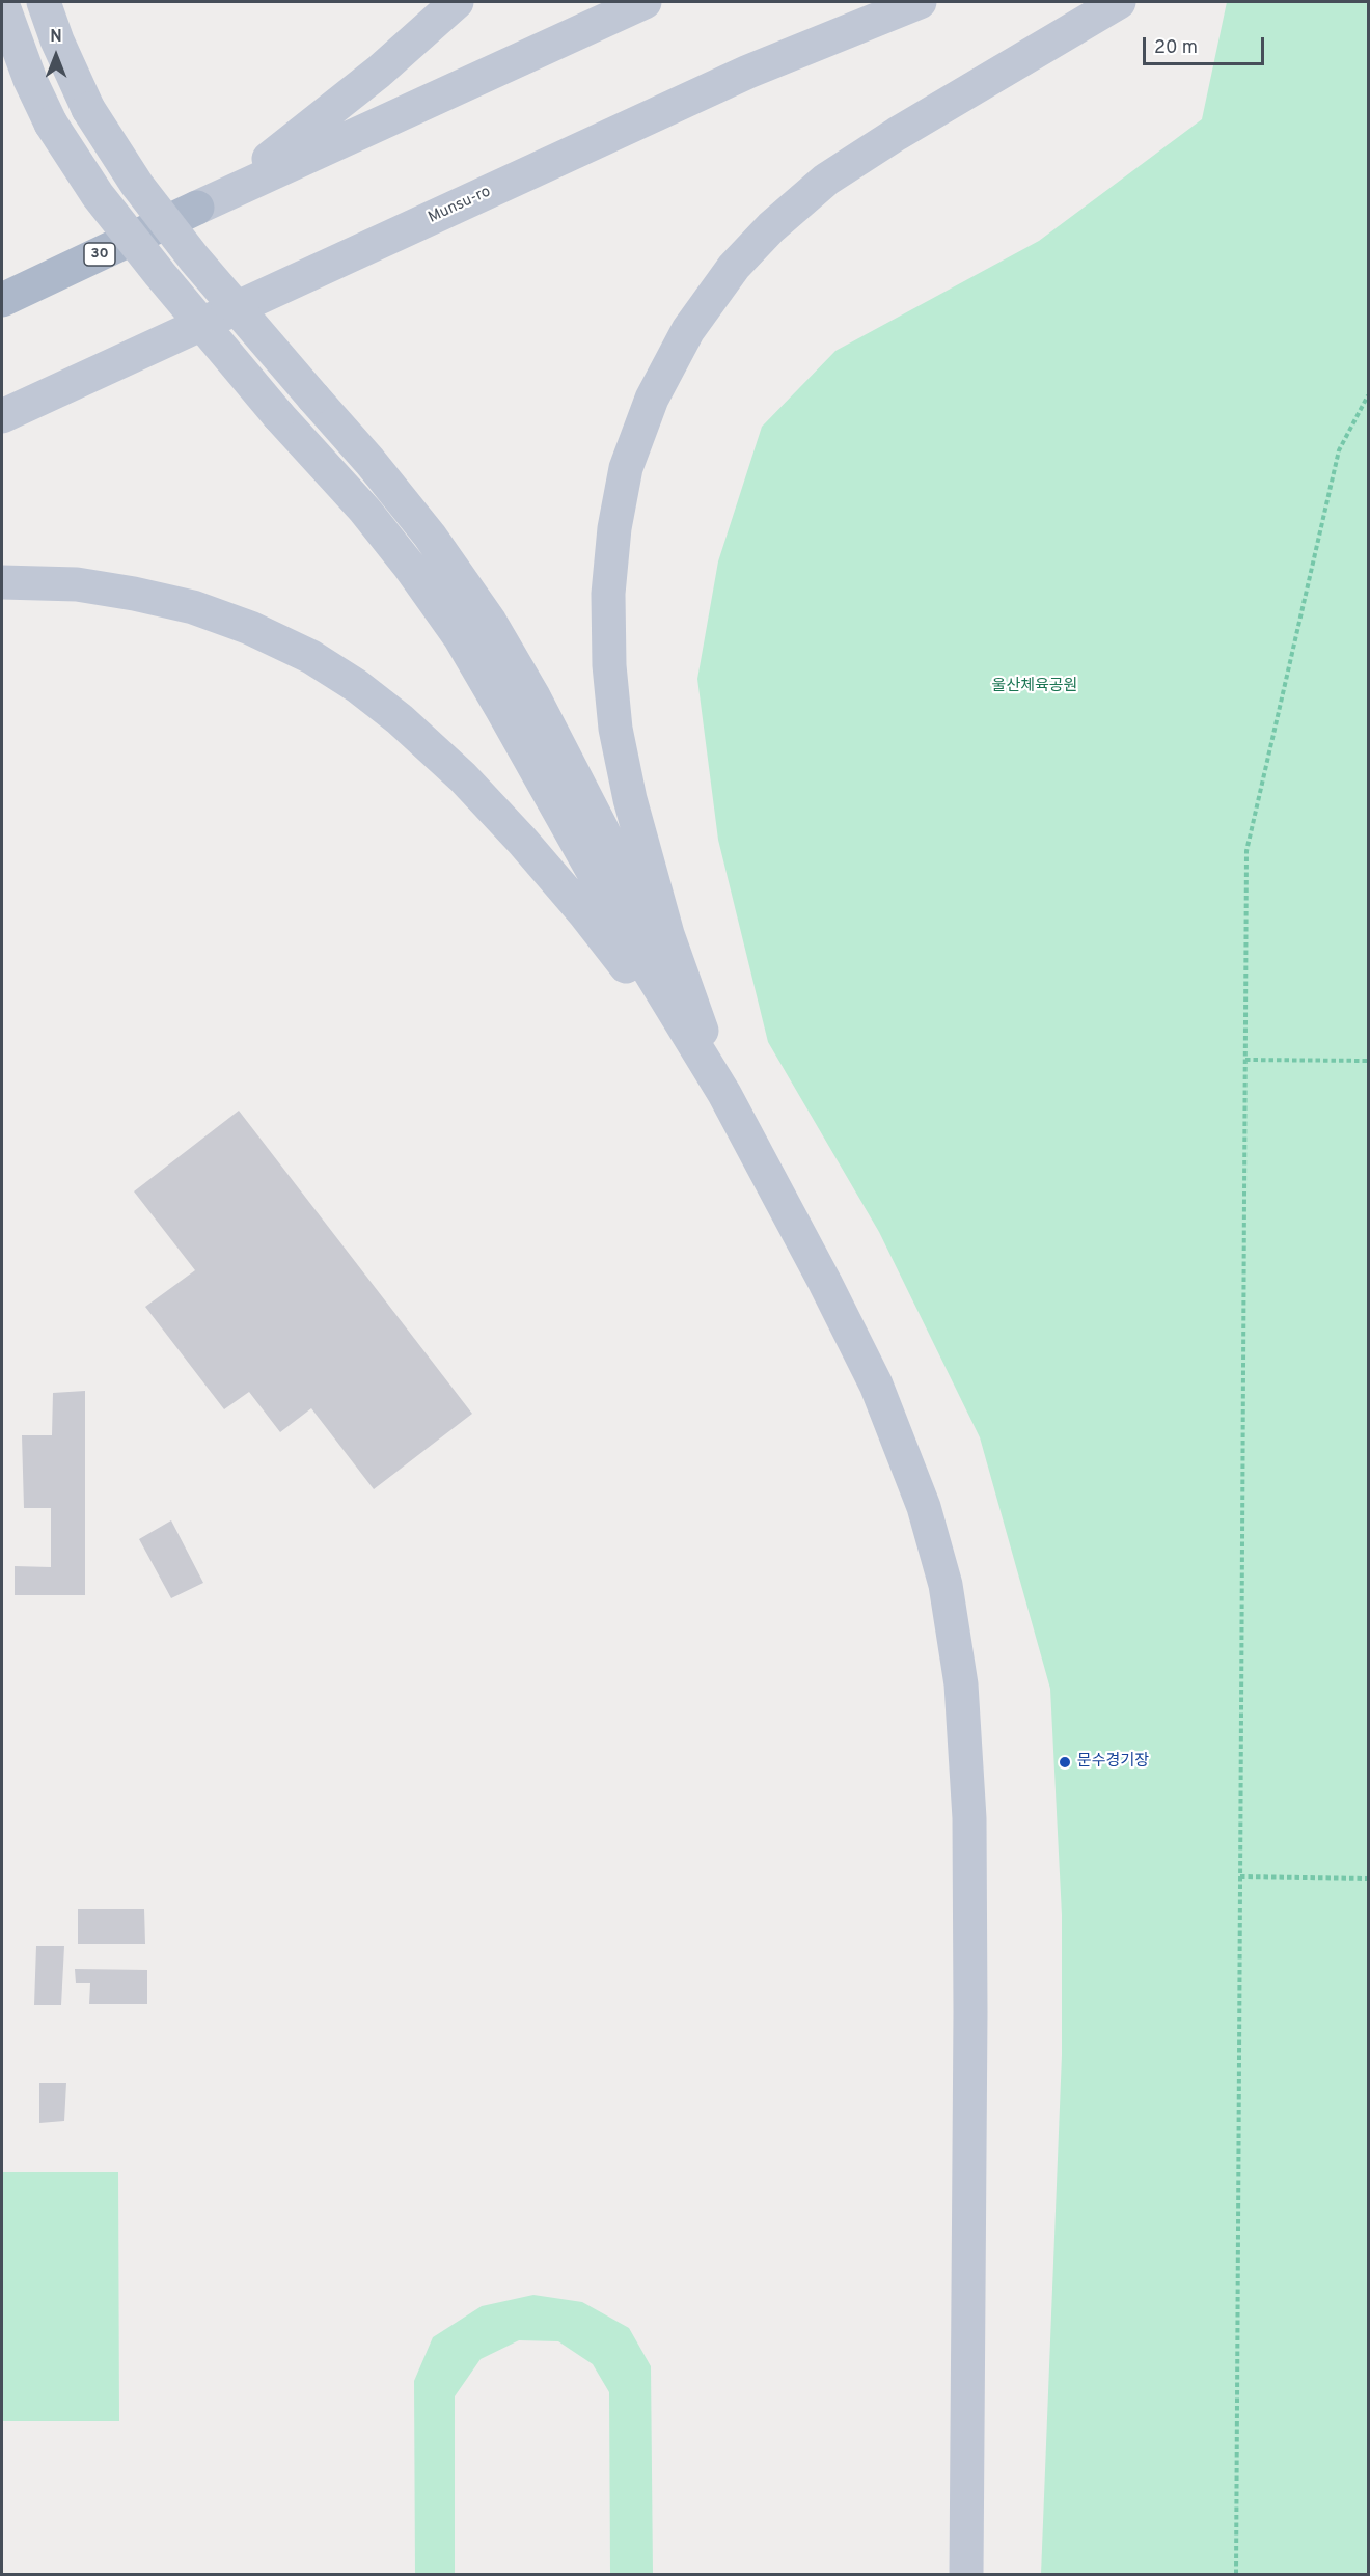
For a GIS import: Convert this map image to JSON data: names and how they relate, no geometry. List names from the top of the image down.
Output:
{
  "streets": {
    "main road": ["Munsu-ro", "30"]
  },
  "parks": ["울산체육공원"],
  "places": ["문수경기장"],
  "scale_bar": "20 m",
  "north": "top"
}
